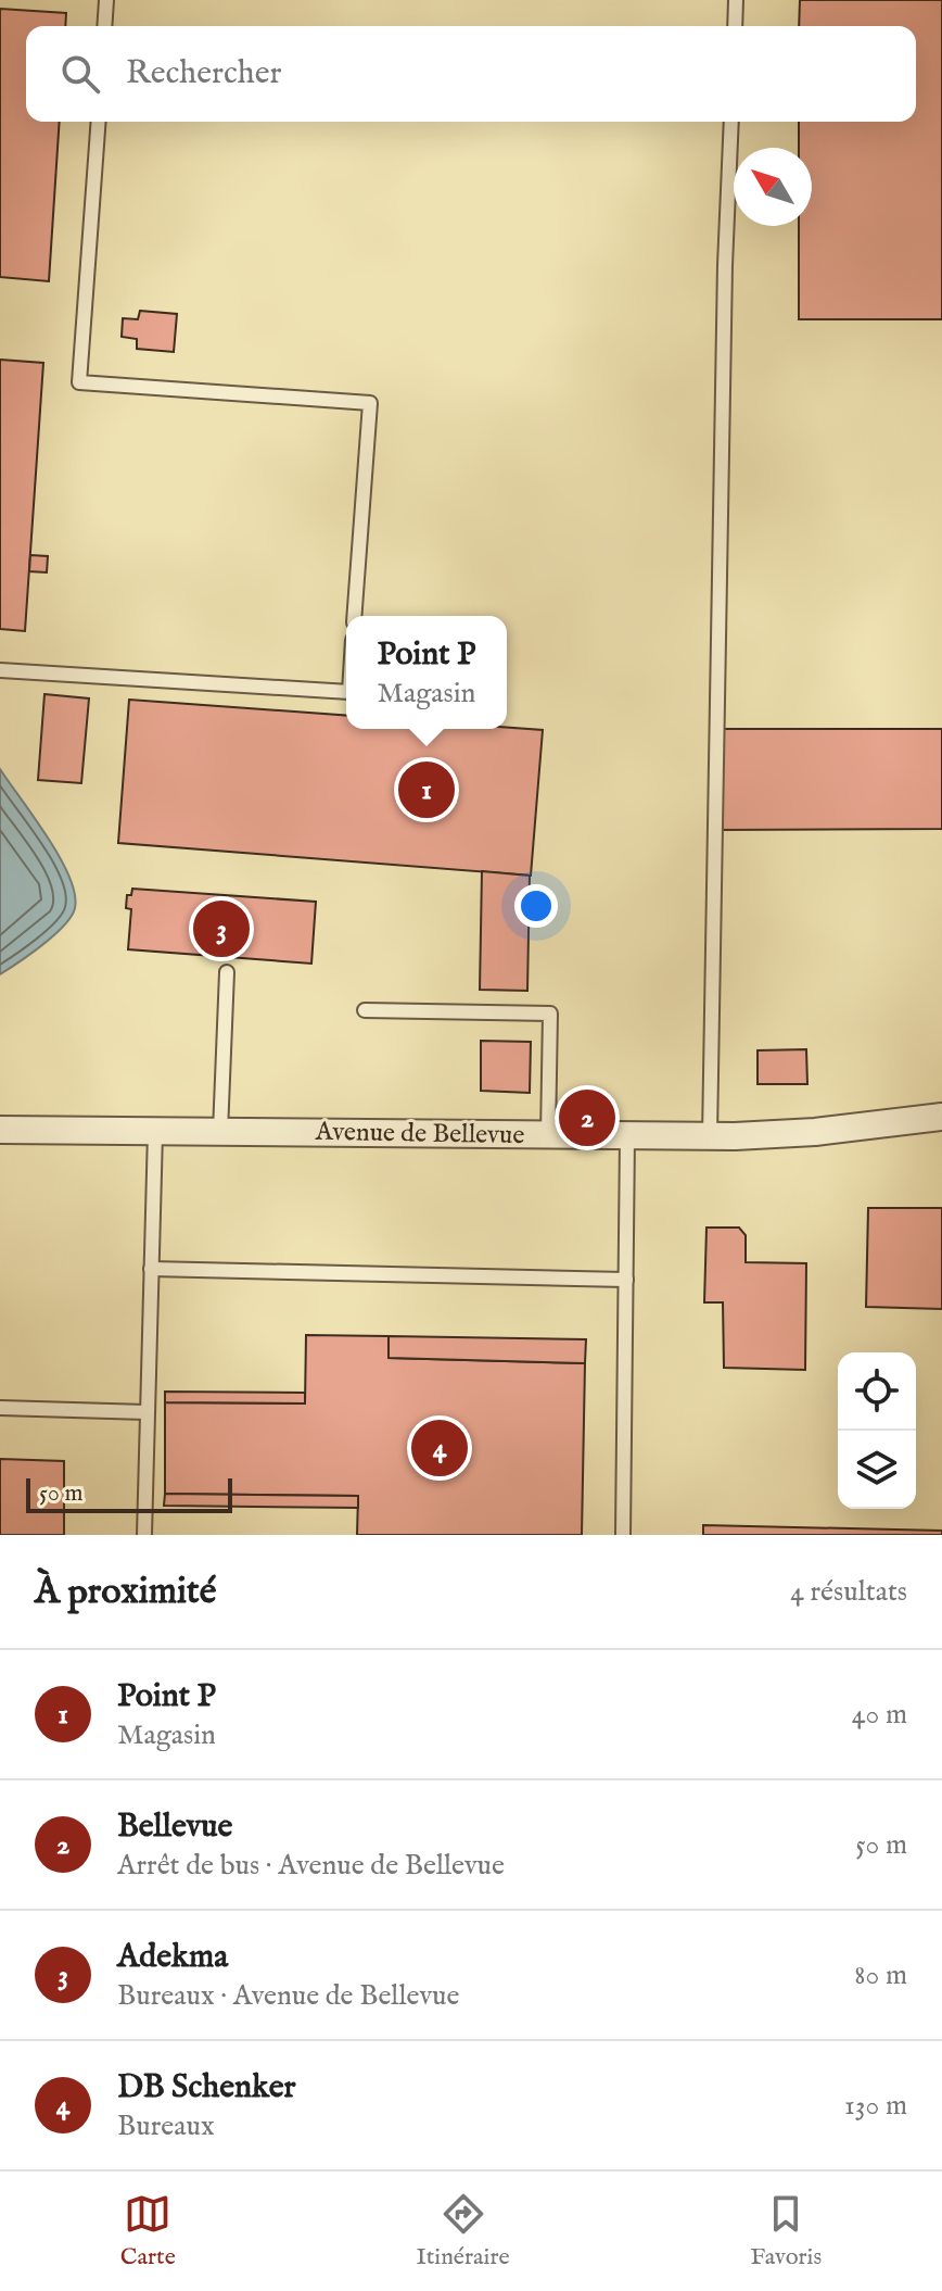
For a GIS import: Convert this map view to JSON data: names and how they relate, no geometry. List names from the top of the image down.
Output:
{
  "streets": {
    "street": ["Avenue de Bellevue"]
  },
  "scale_bar": "50 m",
  "north": "top left",
  "page": {
    "search": "Rechercher",
    "popup": ["Point P", "Magasin"],
    "pins": [
      "1",
      "3",
      "2",
      "4"
    ],
    "scale": "50 m",
    "heading": ["À proximité", "4 résultats"],
    "list": [
      {
        "mark": "1",
        "name": "Point P",
        "note": "Magasin",
        "value": "40 m"
      },
      {
        "mark": "2",
        "name": "Bellevue",
        "note": "Arrêt de bus · Avenue de Bellevue",
        "value": "50 m"
      },
      {
        "mark": "3",
        "name": "Adekma",
        "note": "Bureaux · Avenue de Bellevue",
        "value": "80 m"
      },
      {
        "mark": "4",
        "name": "DB Schenker",
        "note": "Bureaux",
        "value": "130 m"
      }
    ],
    "nav": ["Carte", "Itinéraire", "Favoris"]
  }
}
